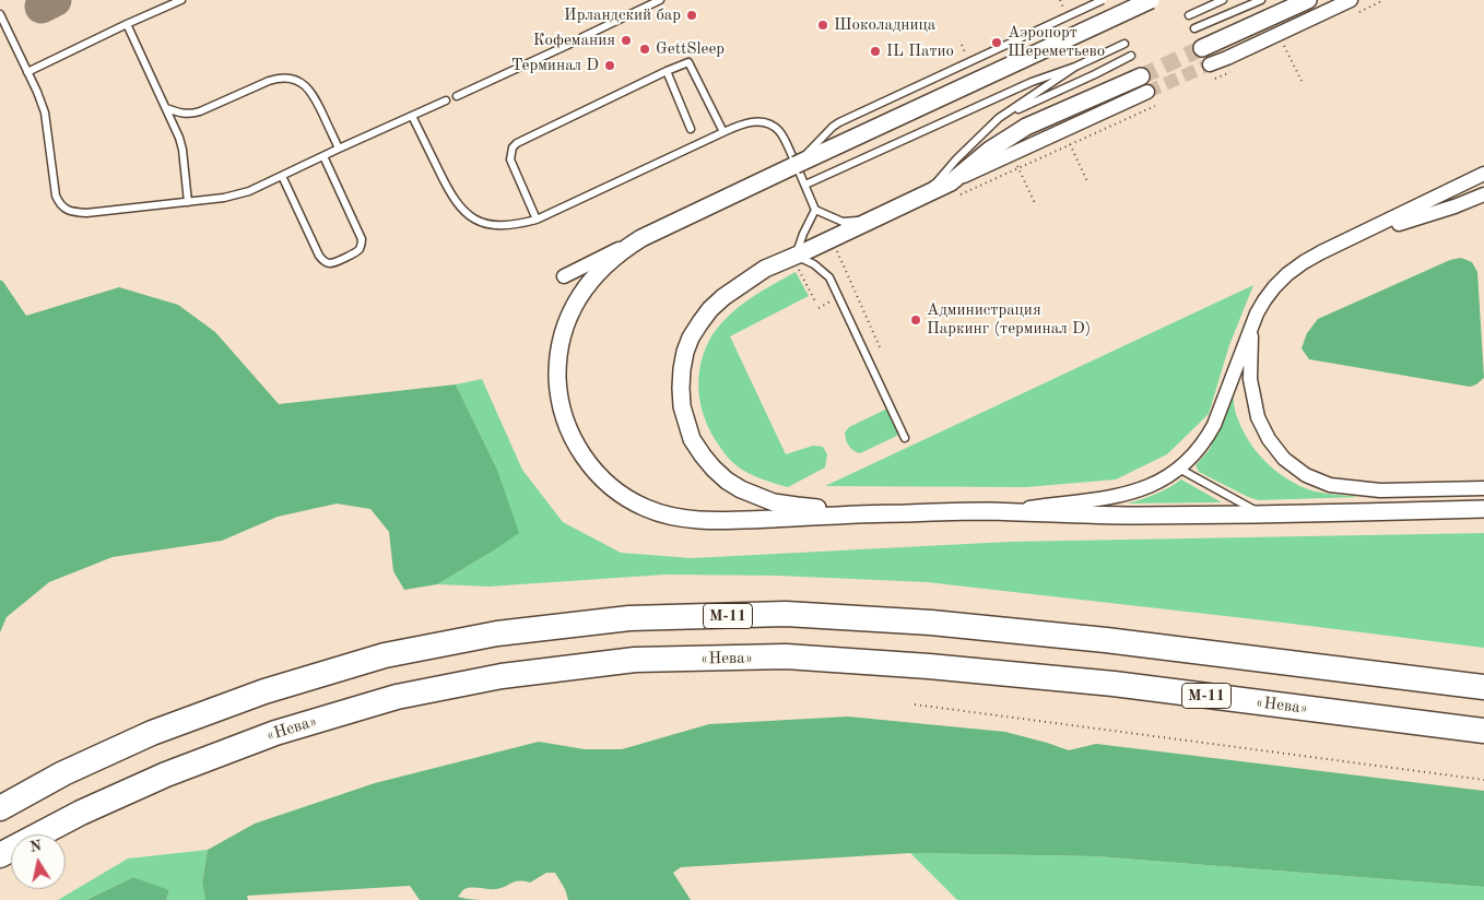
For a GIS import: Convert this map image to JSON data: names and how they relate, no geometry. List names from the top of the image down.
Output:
{
  "streets": {
    "highway": ["М-11", "«Нева»"]
  },
  "places": [
    "Ирландский бар",
    "Шоколадница",
    "Кофемания",
    "Аэропорт Шереметьево",
    "GettSleep",
    "IL Патио",
    "Терминал D",
    "Администрация Паркинг (терминал D)"
  ],
  "north": "top"
}
